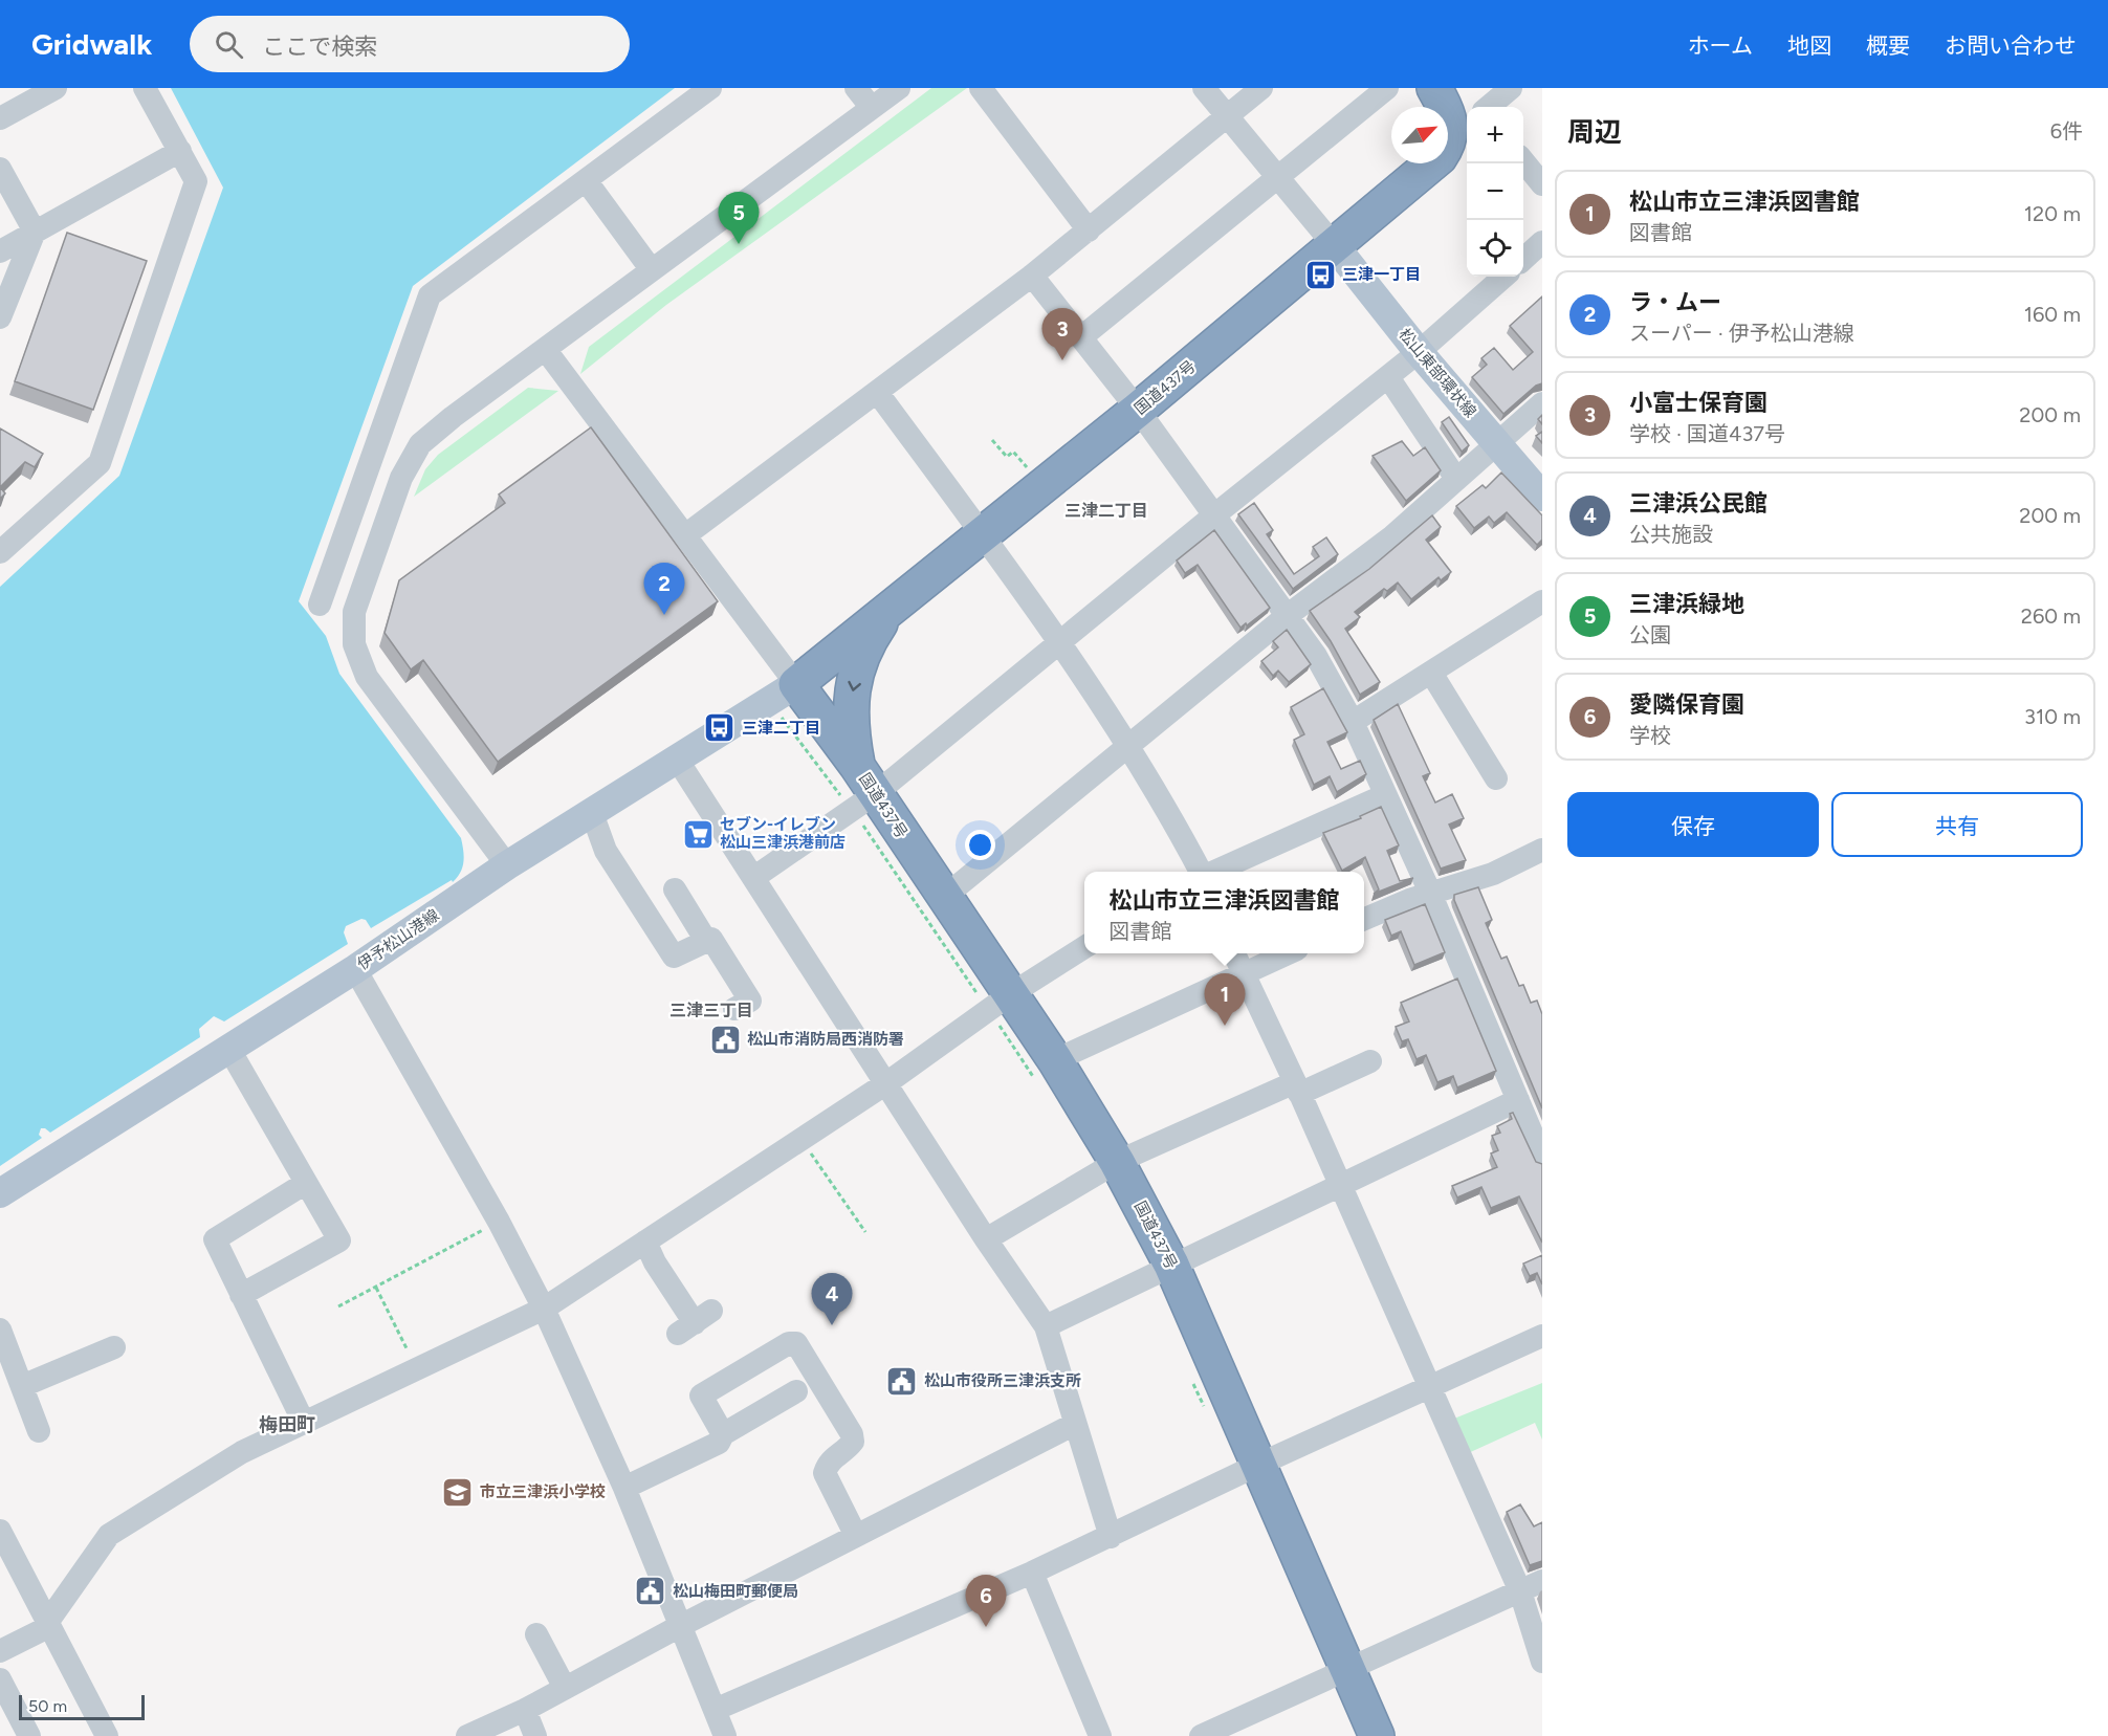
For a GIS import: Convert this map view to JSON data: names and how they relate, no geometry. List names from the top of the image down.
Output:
{
  "streets": {
    "highway": ["国道437号"],
    "main road": ["松山東部環状線", "伊予松山港線"]
  },
  "crossings": [
    ["松山東部環状線", "国道437号"],
    ["国道437号", "伊予松山港線"]
  ],
  "districts": ["三津二丁目", "三津三丁目", "梅田町"],
  "places": {
    "bus stop": ["三津一丁目", "三津二丁目"],
    "supermarket": ["セブン-イレブン 松山三津浜港前店"],
    "public building": ["松山市消防局西消防署", "松山市役所三津浜支所", "松山梅田町郵便局"],
    "school or university": ["市立三津浜小学校"]
  },
  "scale_bar": "50 m",
  "north": "top right",
  "page": {
    "header": "Gridwalk",
    "search": "ここで検索",
    "nav": [
      "ホーム",
      "地図",
      "概要",
      "お問い合わせ"
    ],
    "heading": ["周辺", "6件"],
    "map_buttons": ["+", "−"],
    "list": [
      {
        "mark": "1",
        "name": "松山市立三津浜図書館",
        "note": "図書館",
        "value": "120 m"
      },
      {
        "mark": "2",
        "name": "ラ・ムー",
        "note": "スーパー · 伊予松山港線",
        "value": "160 m"
      },
      {
        "mark": "3",
        "name": "小富士保育園",
        "note": "学校 · 国道437号",
        "value": "200 m"
      },
      {
        "mark": "4",
        "name": "三津浜公民館",
        "note": "公共施設",
        "value": "200 m"
      },
      {
        "mark": "5",
        "name": "三津浜緑地",
        "note": "公園",
        "value": "260 m"
      },
      {
        "mark": "6",
        "name": "愛隣保育園",
        "note": "学校",
        "value": "310 m"
      }
    ],
    "pins": [
      "5",
      "3",
      "2",
      "1",
      "4",
      "6"
    ],
    "buttons": ["保存", "共有"],
    "popup": ["松山市立三津浜図書館", "図書館"],
    "scale": "50 m"
  }
}
